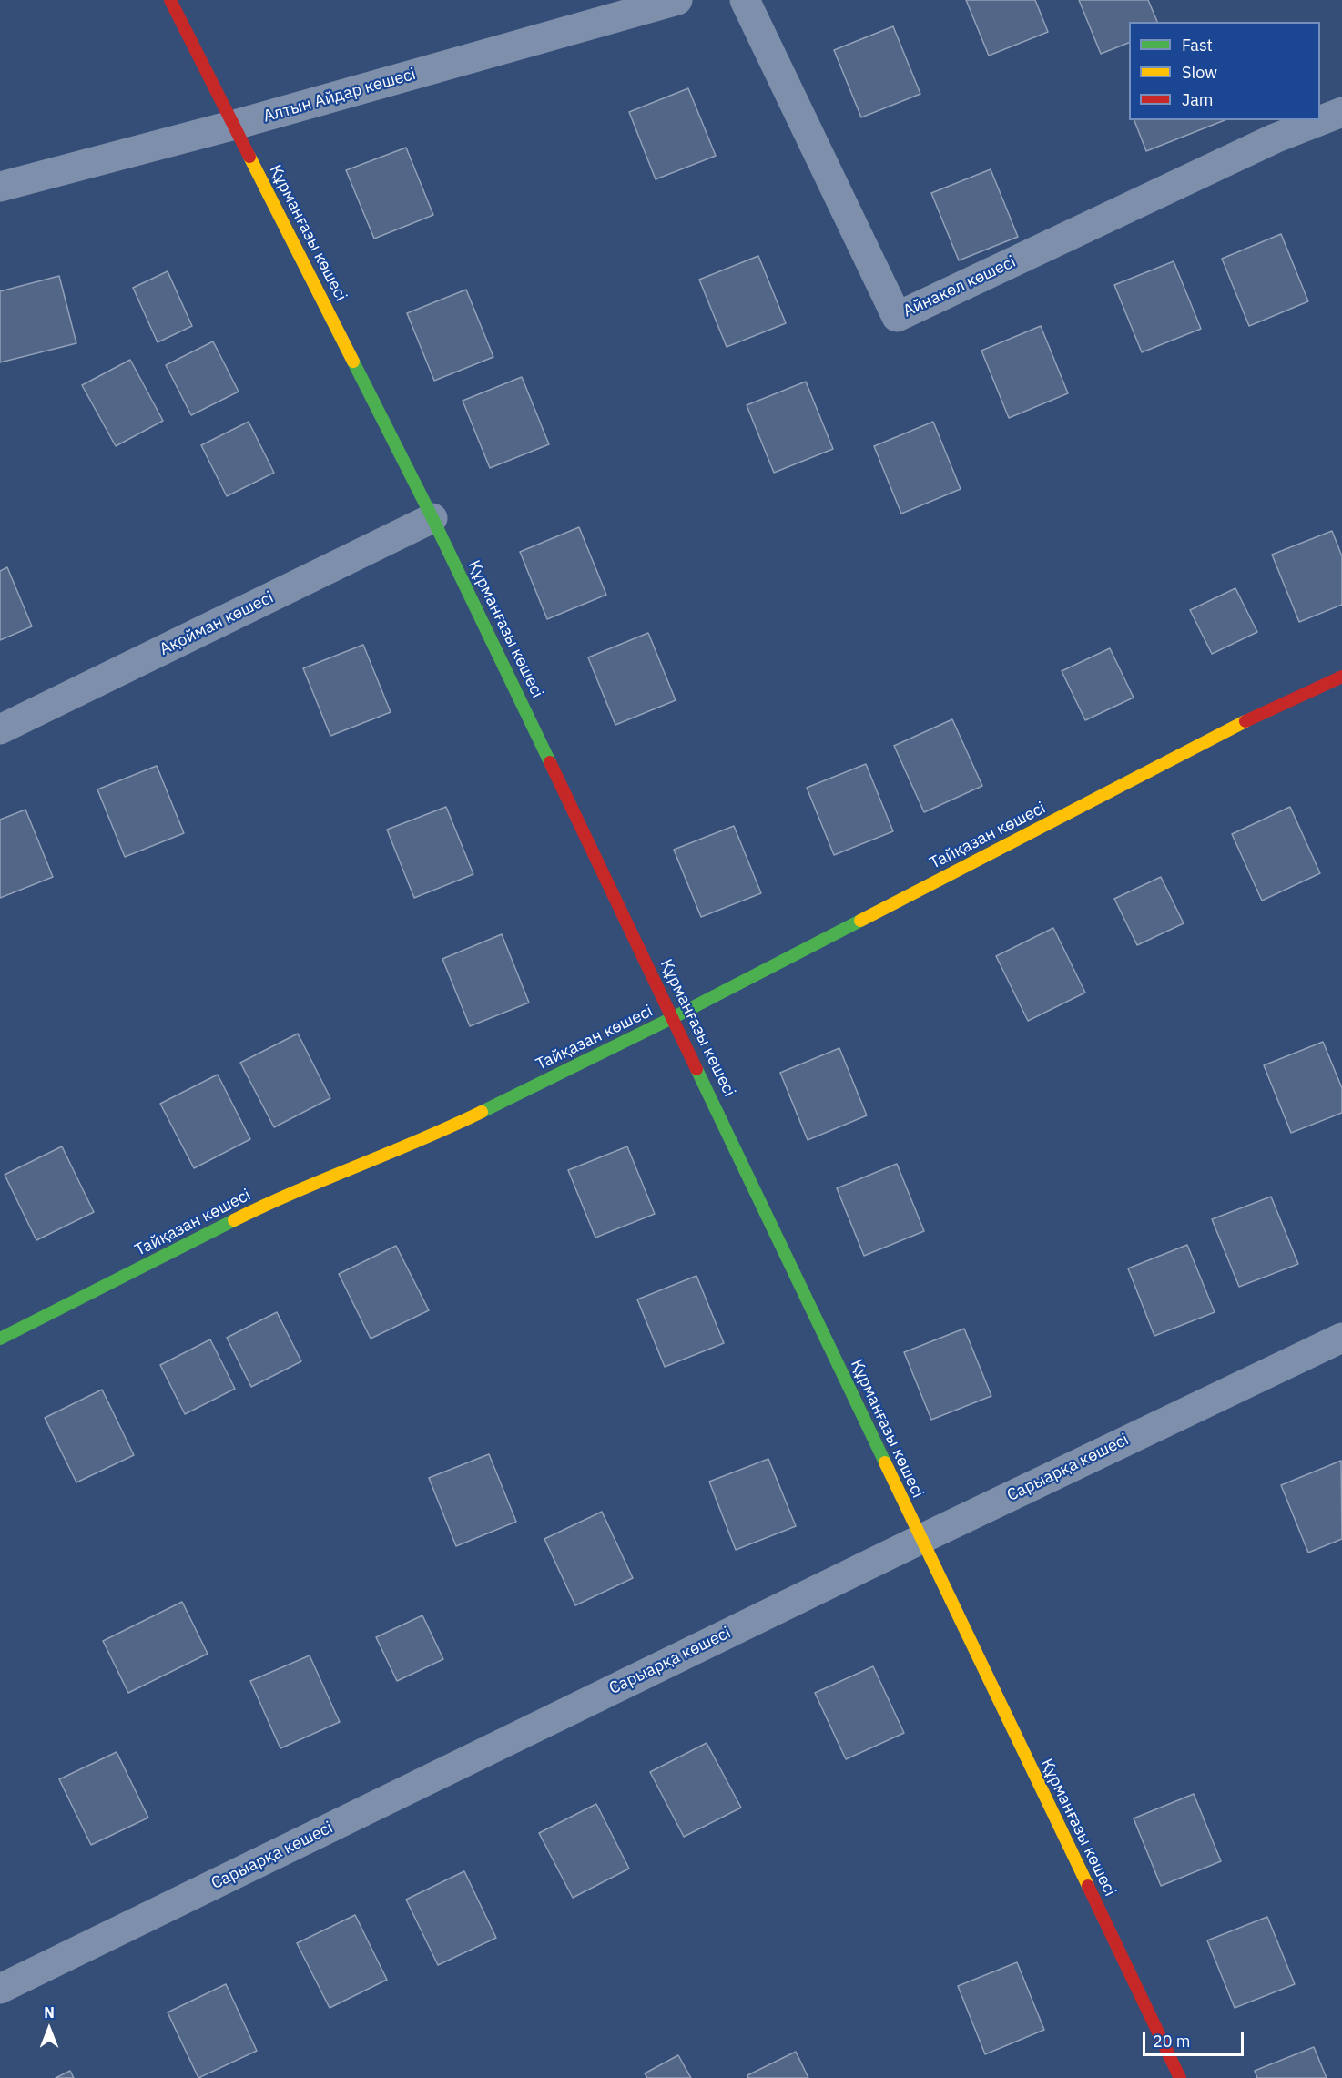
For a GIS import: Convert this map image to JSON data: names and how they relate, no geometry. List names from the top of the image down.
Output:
{
  "streets": {
    "street": [
      "Алтын Айдар көшесі",
      "Құрманғазы көшесі",
      "Айнакөл көшесі",
      "Ақойман көшесі",
      "Тайқазан көшесі",
      "Сарыарқа көшесі"
    ]
  },
  "crossings": [
    ["Алтын Айдар көшесі", "Құрманғазы көшесі"],
    ["Құрманғазы көшесі", "Ақойман көшесі"],
    ["Құрманғазы көшесі", "Тайқазан көшесі"],
    ["Құрманғазы көшесі", "Сарыарқа көшесі"]
  ],
  "legend": ["Fast", "Slow", "Jam"],
  "scale_bar": "20 m",
  "north": "top"
}
